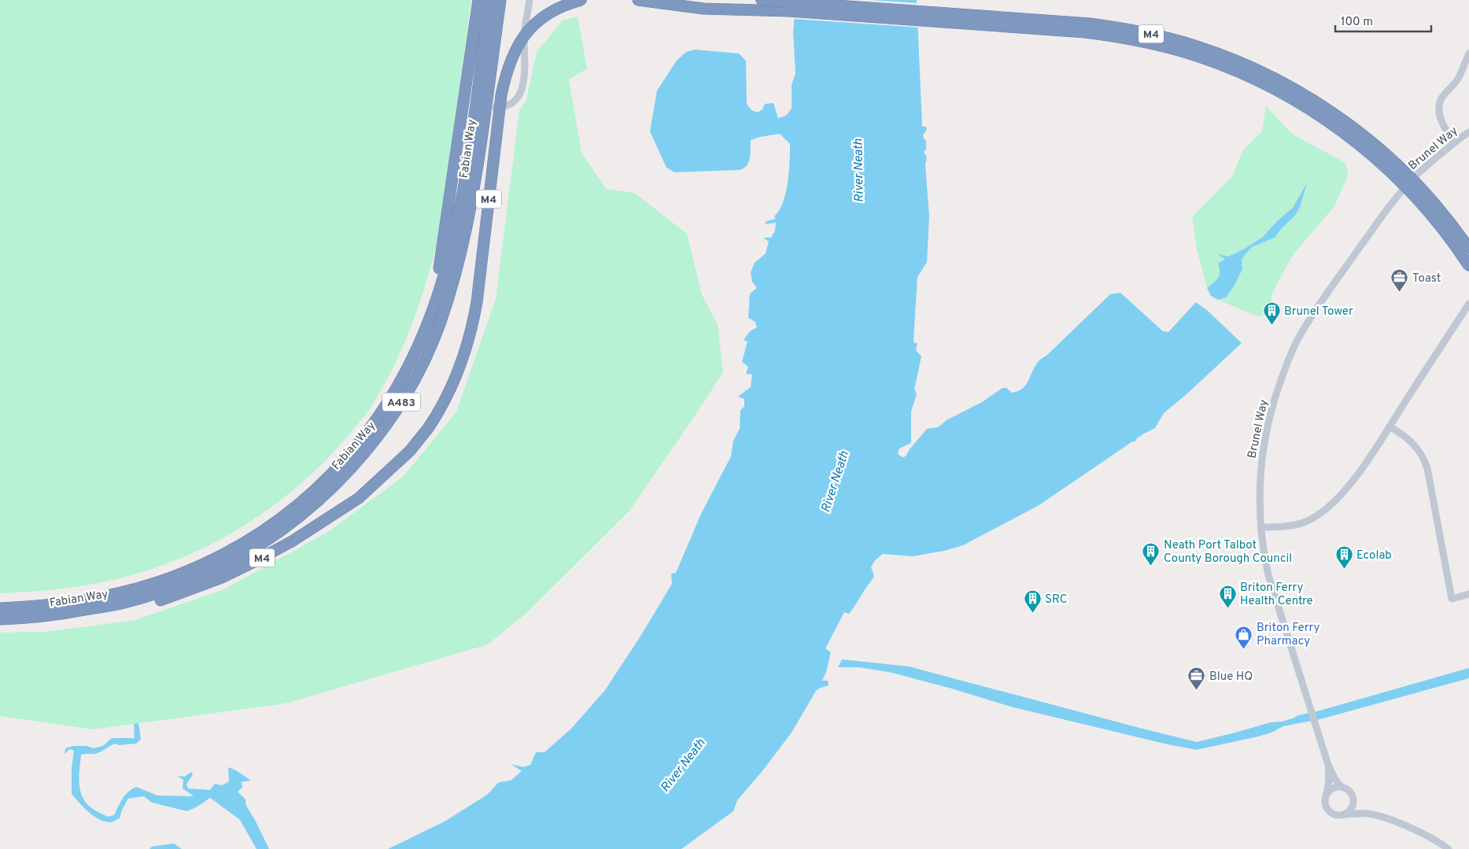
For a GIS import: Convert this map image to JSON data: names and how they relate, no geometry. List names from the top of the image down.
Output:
{
  "streets": {
    "highway": ["M4", "Fabian Way", "A483"],
    "street": ["Brunel Way"]
  },
  "crossings": [
    ["M4", "Fabian Way"]
  ],
  "water": ["River Neath"],
  "places": {
    "office": ["Toast", "Blue HQ"],
    "building": [
      "Brunel Tower",
      "Neath Port Talbot County Borough Council",
      "Ecolab",
      "Briton Ferry Health Centre",
      "SRC"
    ],
    "shop": ["Briton Ferry Pharmacy"]
  },
  "scale_bar": "100 m"
}
